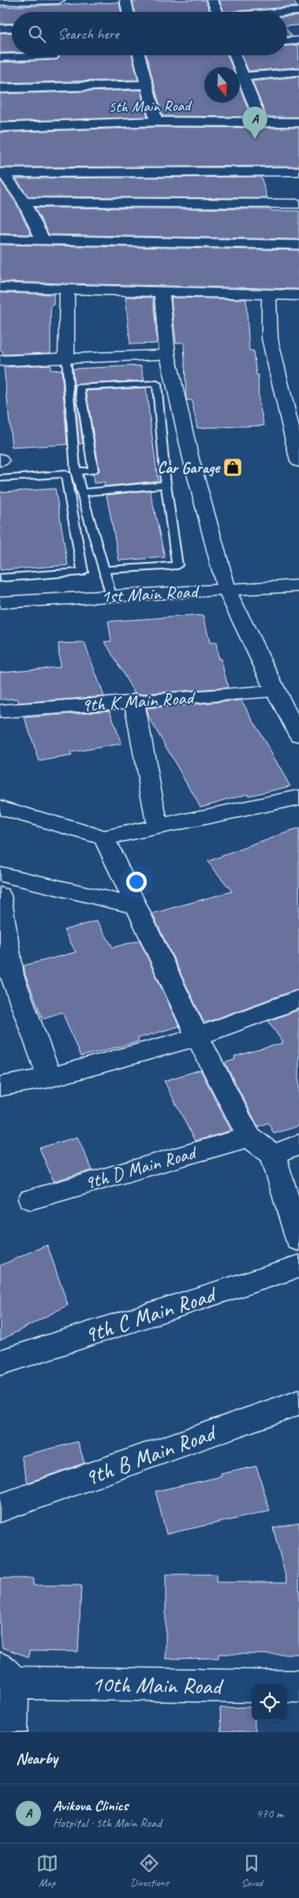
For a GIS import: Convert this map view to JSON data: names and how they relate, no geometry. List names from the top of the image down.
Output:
{
  "streets": {
    "street": [
      "5th Main Road",
      "1st Main Road",
      "9th K Main Road",
      "9th D Main Road",
      "9th C Main Road",
      "9th B Main Road",
      "10th Main Road"
    ]
  },
  "places": {
    "shop": ["Car Garage"]
  },
  "north": "bottom",
  "page": {
    "search": "Search here",
    "pins": "A",
    "heading": "Nearby",
    "list": [
      {
        "mark": "A",
        "name": "Avikova Clinics",
        "note": "Hospital · 5th Main Road",
        "value": "470 m"
      }
    ],
    "nav": ["Map", "Directions", "Saved"]
  }
}
